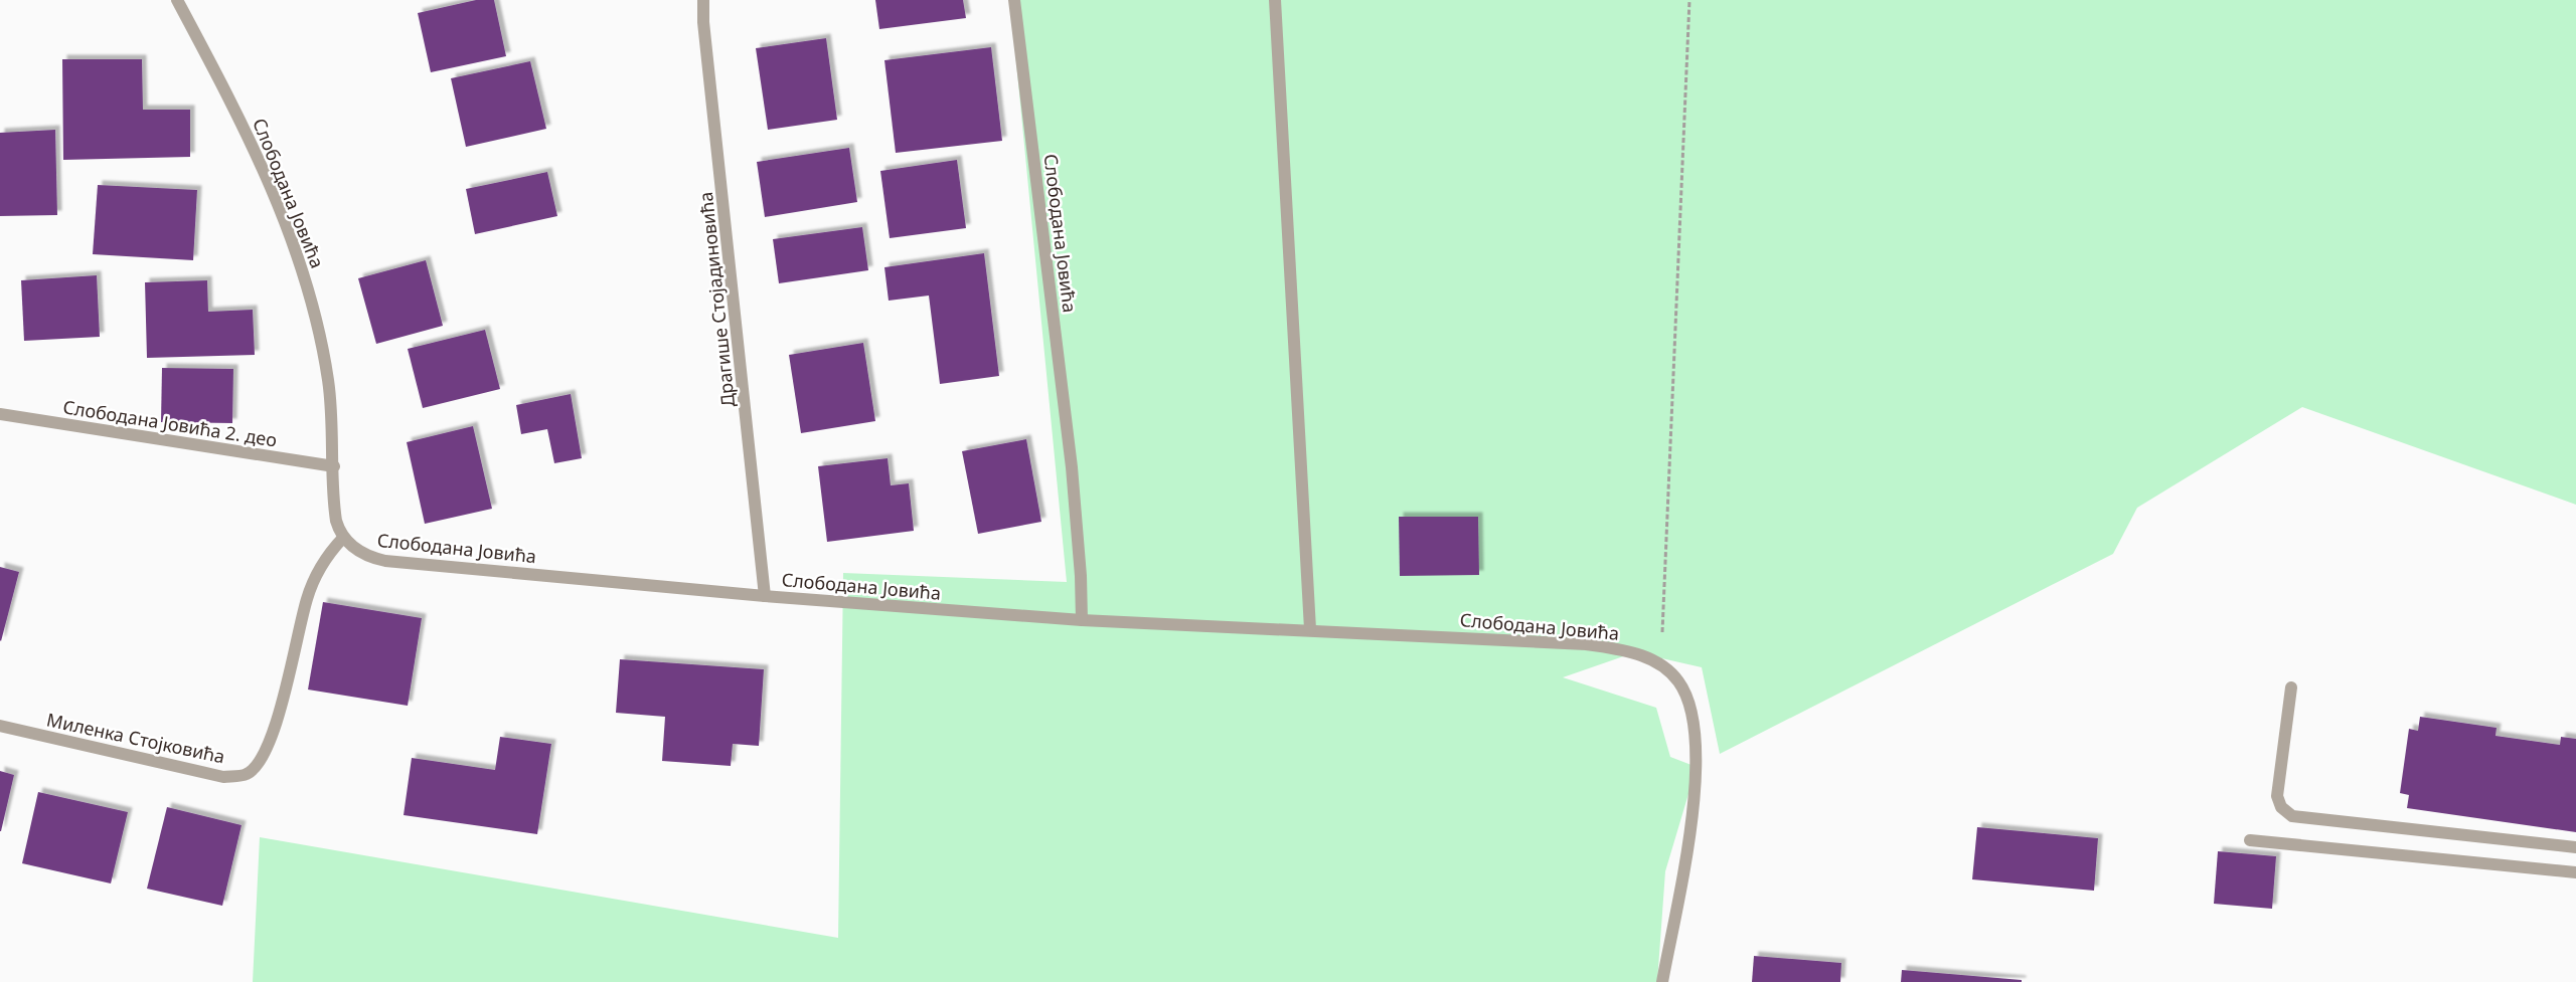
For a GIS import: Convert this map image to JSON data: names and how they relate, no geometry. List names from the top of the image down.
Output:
{
  "streets": {
    "street": [
      "Слободана Јовића",
      "Драгише Стојадиновића",
      "Слободана Јовића 2. део",
      "Миленка Стојковића"
    ]
  },
  "crossings": [
    ["Слободана Јовића", "Драгише Стојадиновића"],
    ["Слободана Јовића", "Слободана Јовића 2. део"],
    ["Слободана Јовића", "Миленка Стојковића"]
  ]
}
